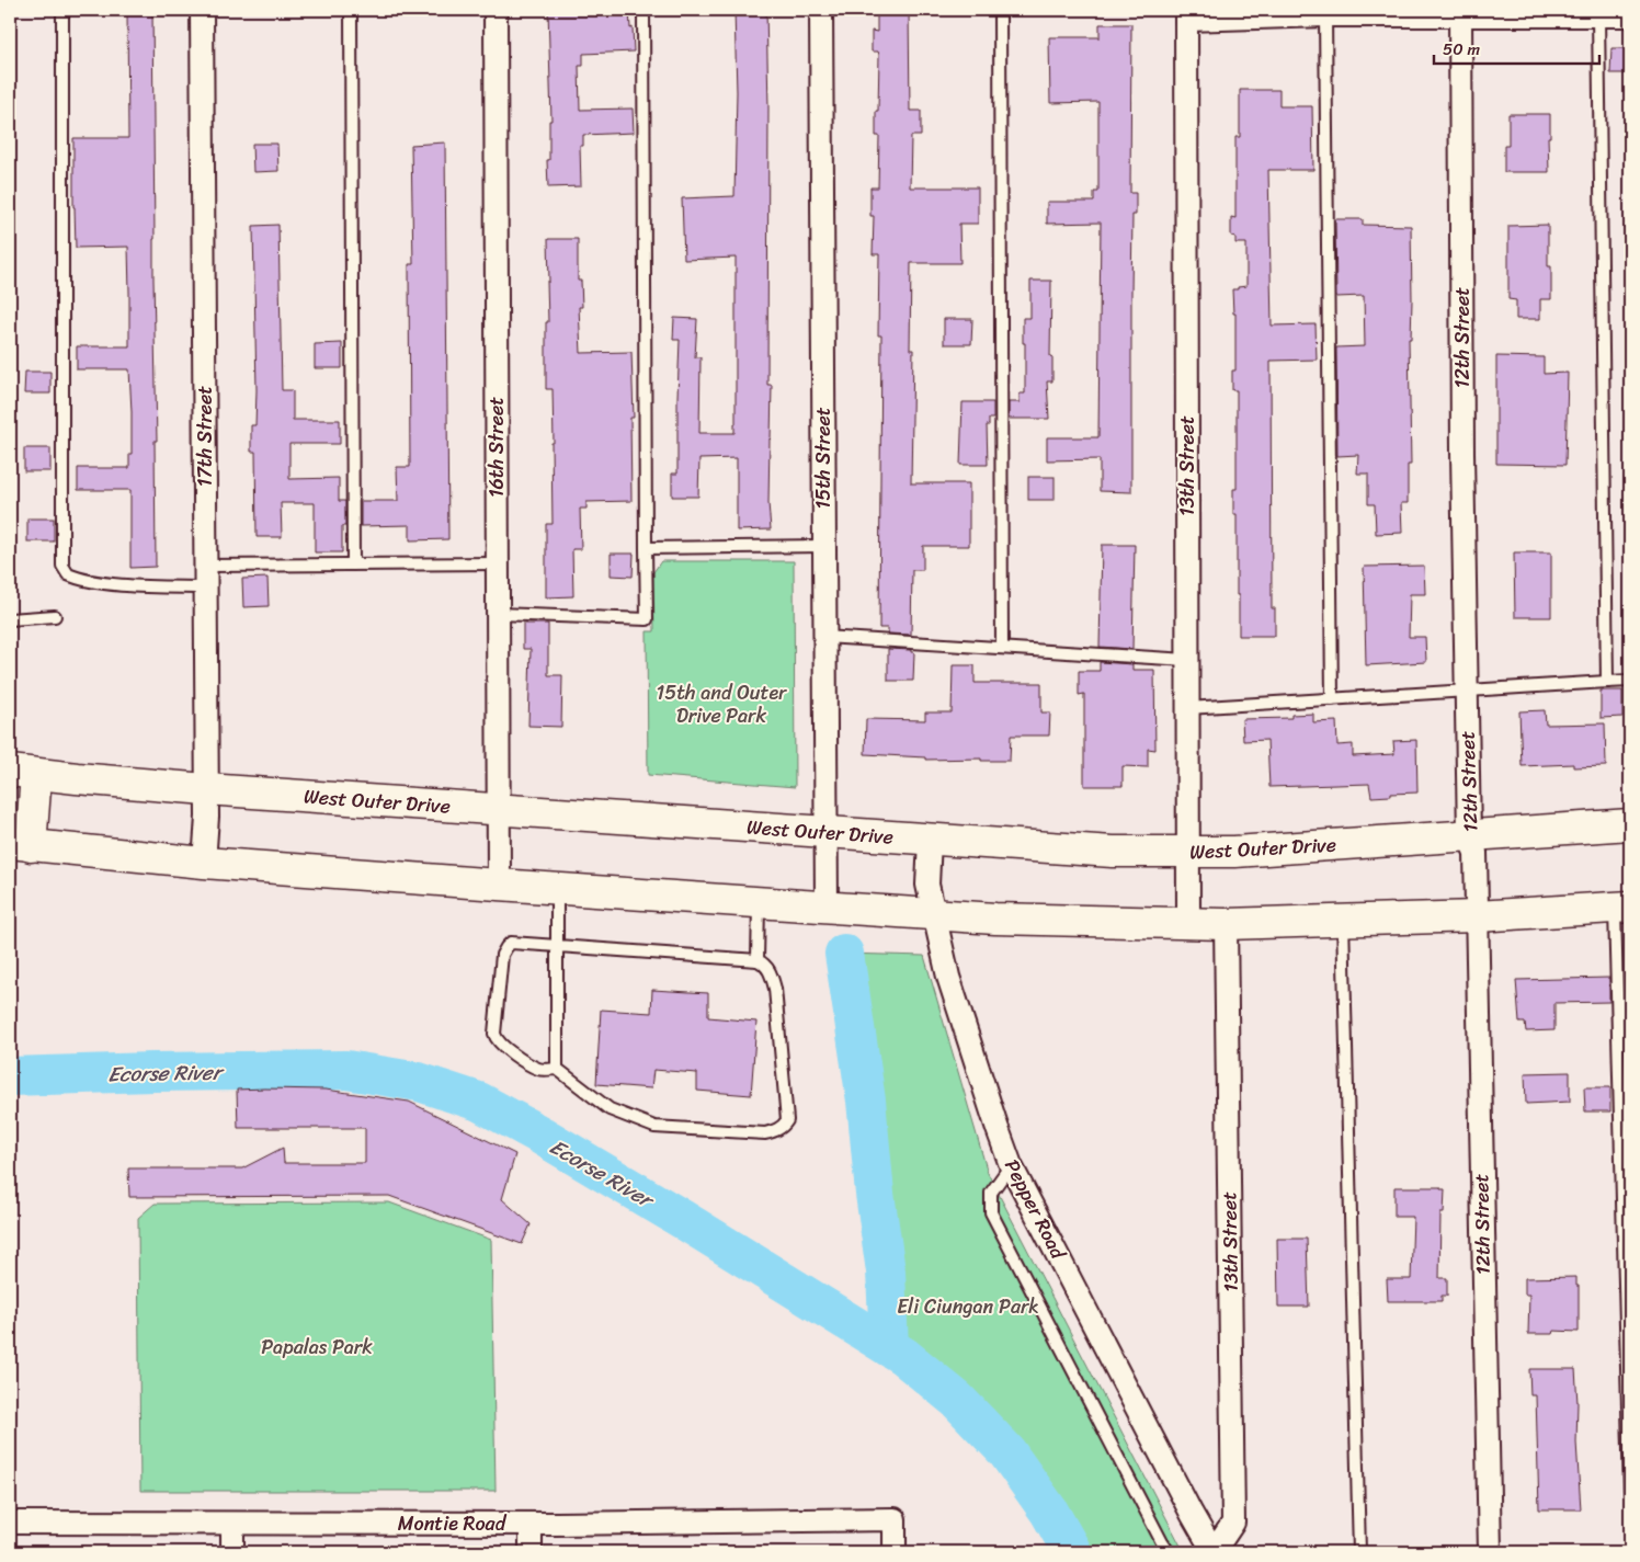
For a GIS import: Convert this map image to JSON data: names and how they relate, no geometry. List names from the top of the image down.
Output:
{
  "streets": {
    "main road": ["West Outer Drive"],
    "street": [
      "12th Street",
      "17th Street",
      "16th Street",
      "15th Street",
      "13th Street",
      "Pepper Road",
      "Montie Road"
    ]
  },
  "crossings": [
    ["12th Street", "West Outer Drive"],
    ["17th Street", "West Outer Drive"],
    ["16th Street", "West Outer Drive"],
    ["15th Street", "West Outer Drive"],
    ["13th Street", "West Outer Drive"],
    ["13th Street", "Pepper Road"],
    ["West Outer Drive", "Pepper Road"]
  ],
  "water": ["Ecorse River"],
  "parks": ["15th and Outer Drive Park", "Eli Ciungan Park", "Papalas Park"],
  "scale_bar": "50 m"
}
